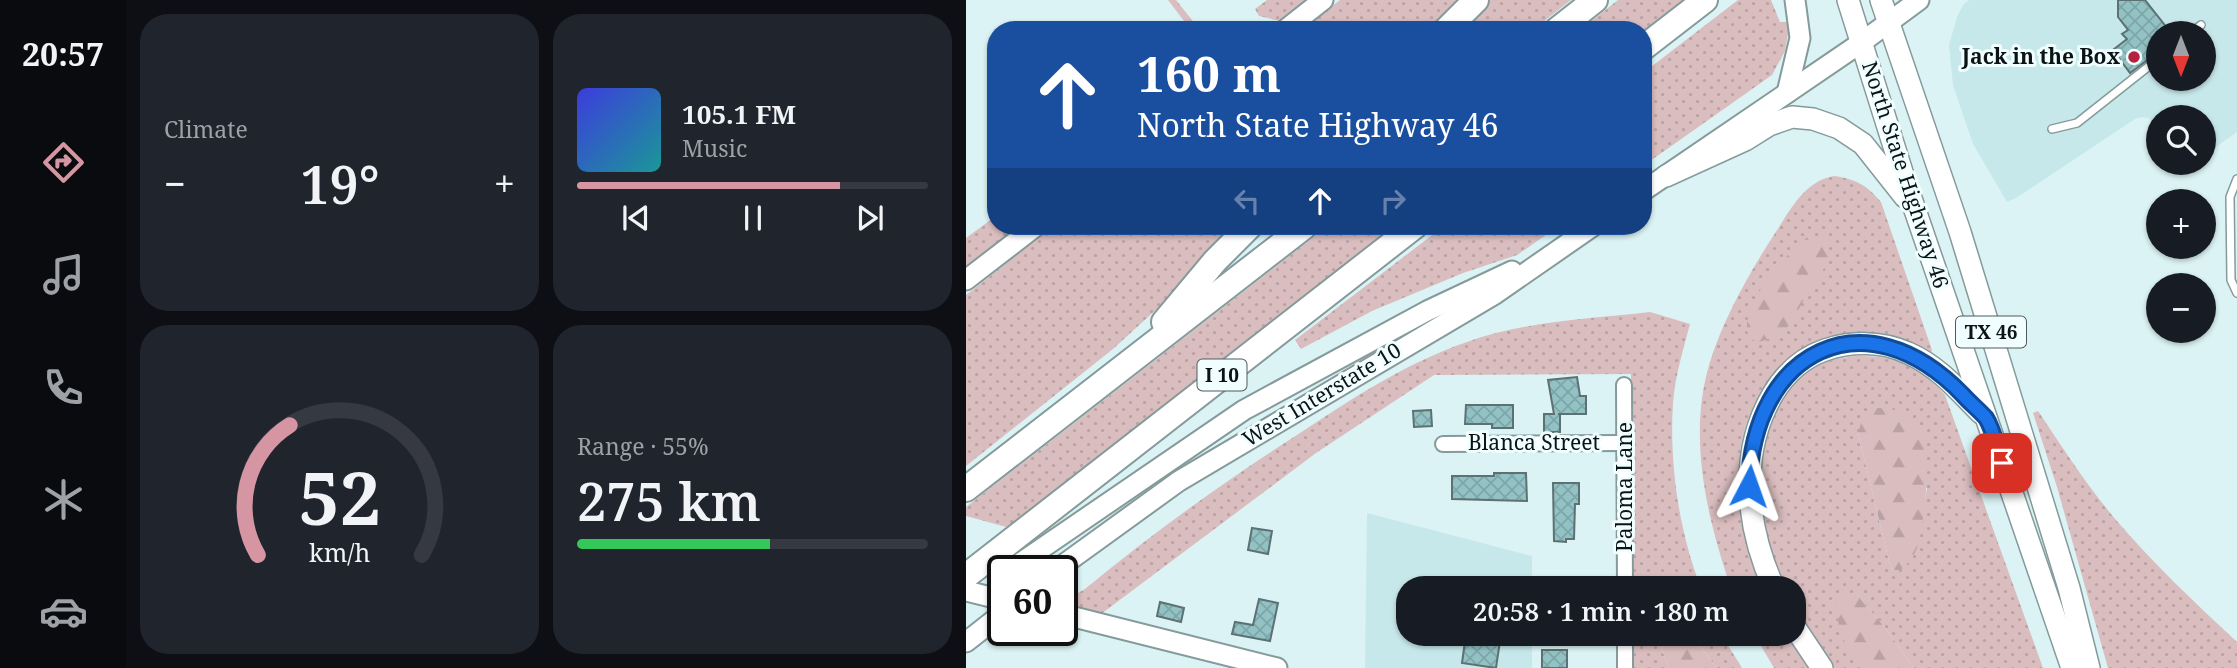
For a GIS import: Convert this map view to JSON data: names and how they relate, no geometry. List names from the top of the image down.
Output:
{
  "streets": {
    "highway": ["I 10"],
    "main road": ["North State Highway 46", "TX 46"],
    "street": ["West Interstate 10", "Blanca Street", "Paloma Lane"]
  },
  "crossings": [
    ["Blanca Street", "Paloma Lane"]
  ],
  "places": ["Jack in the Box"],
  "north": "bottom",
  "page": {
    "tabs": "20:57",
    "tile": [
      "Climate",
      ["Range · 55%", "275 km"]
    ],
    "map_buttons": ["+", "−"],
    "turn": ["160 m", "North State Highway 46"],
    "song": ["105.1 FM", "Music"],
    "heat": ["−", "19°", "+"],
    "limit": "60",
    "trip": "20:58 · 1 min · 180 m",
    "gauge": ["52", "km/h"]
  }
}
